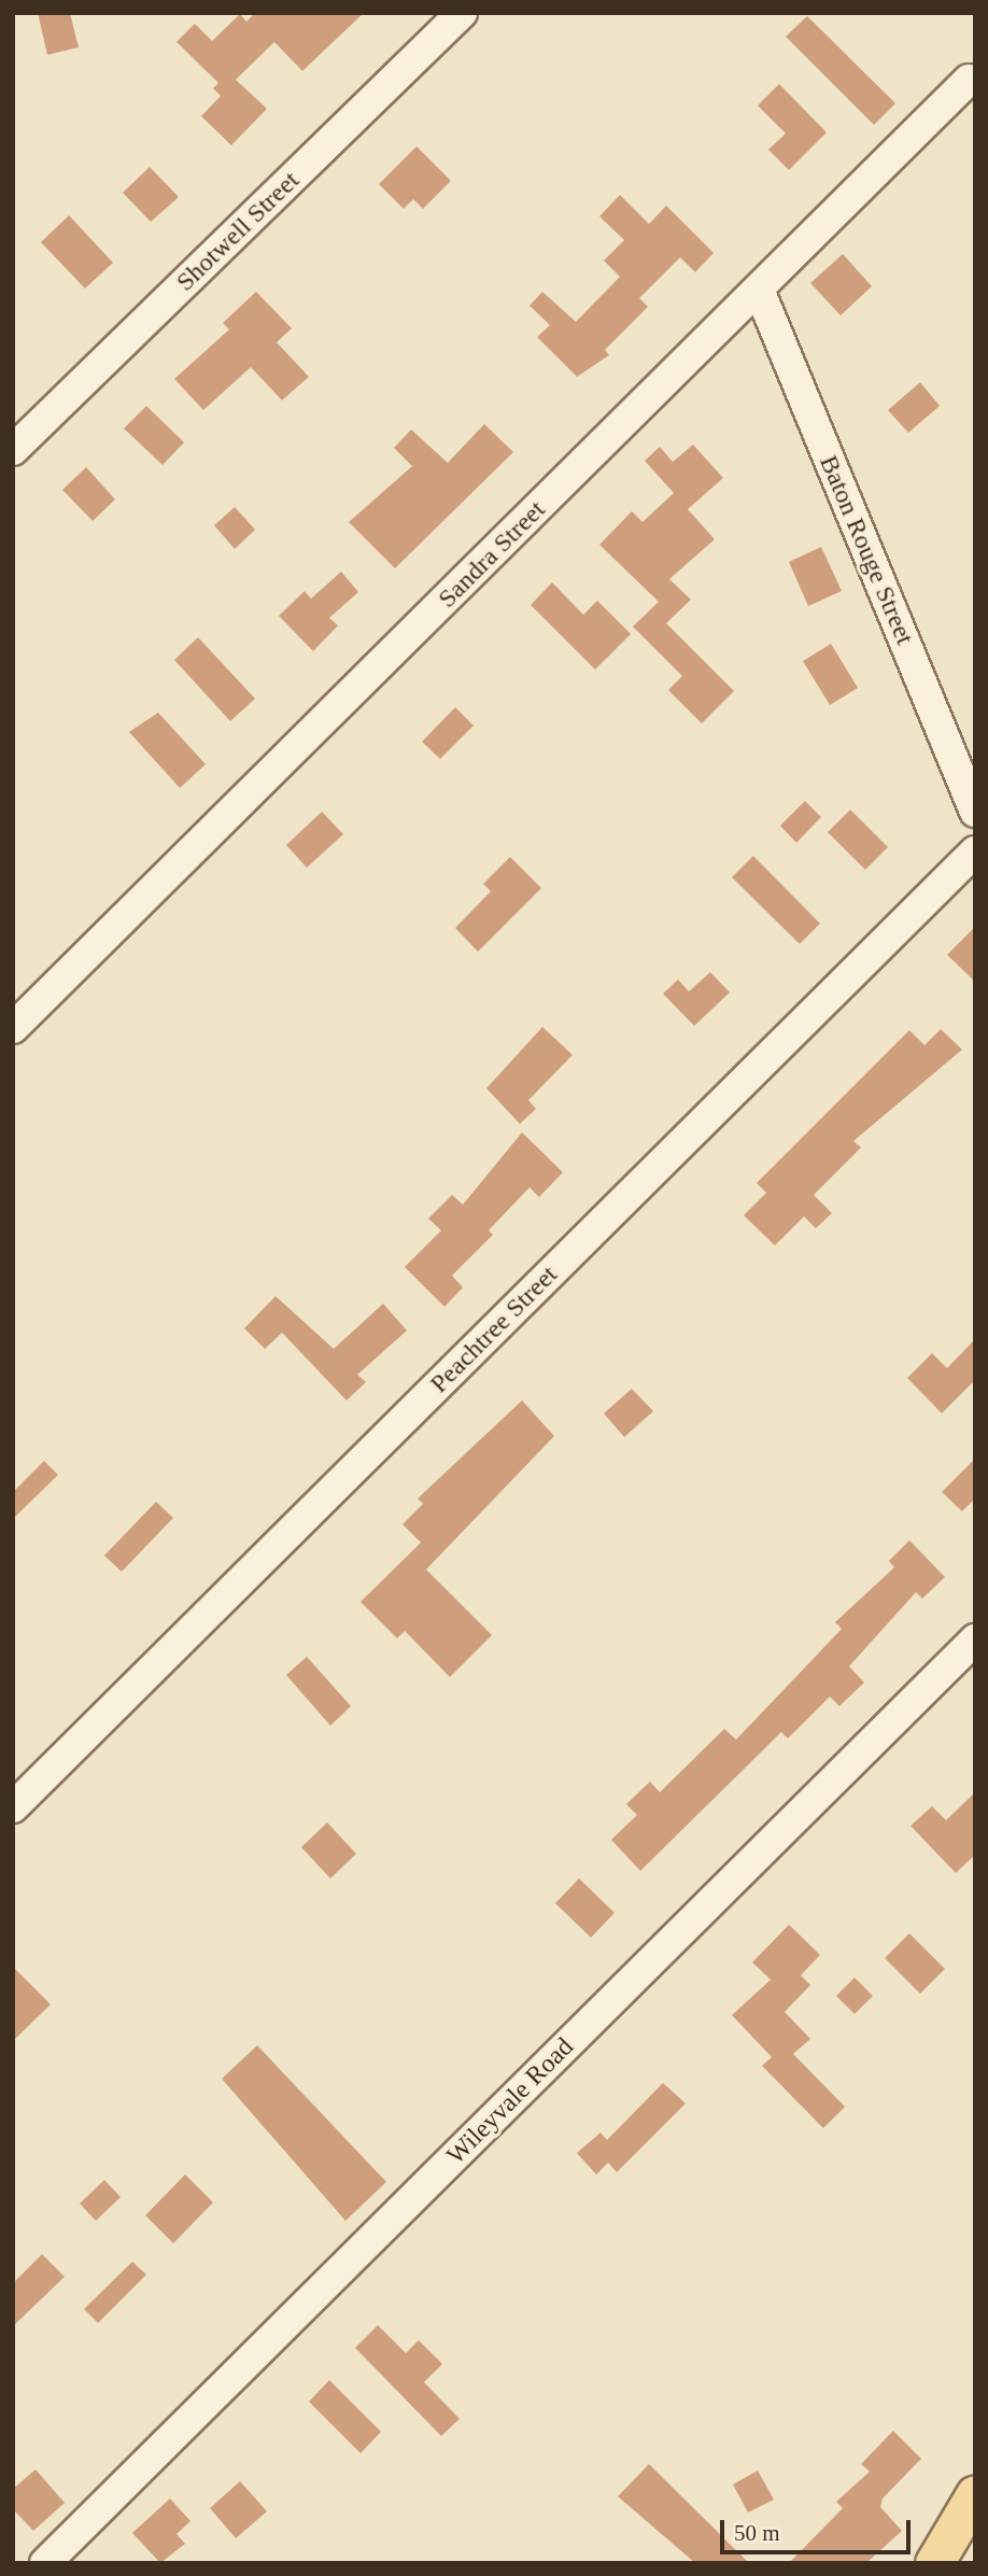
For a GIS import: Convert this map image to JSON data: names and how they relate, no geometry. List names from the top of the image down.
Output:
{
  "streets": {
    "street": [
      "Shotwell Street",
      "Baton Rouge Street",
      "Sandra Street",
      "Peachtree Street",
      "Wileyvale Road"
    ]
  },
  "crossings": [
    ["Baton Rouge Street", "Sandra Street"]
  ],
  "scale_bar": "50 m"
}
